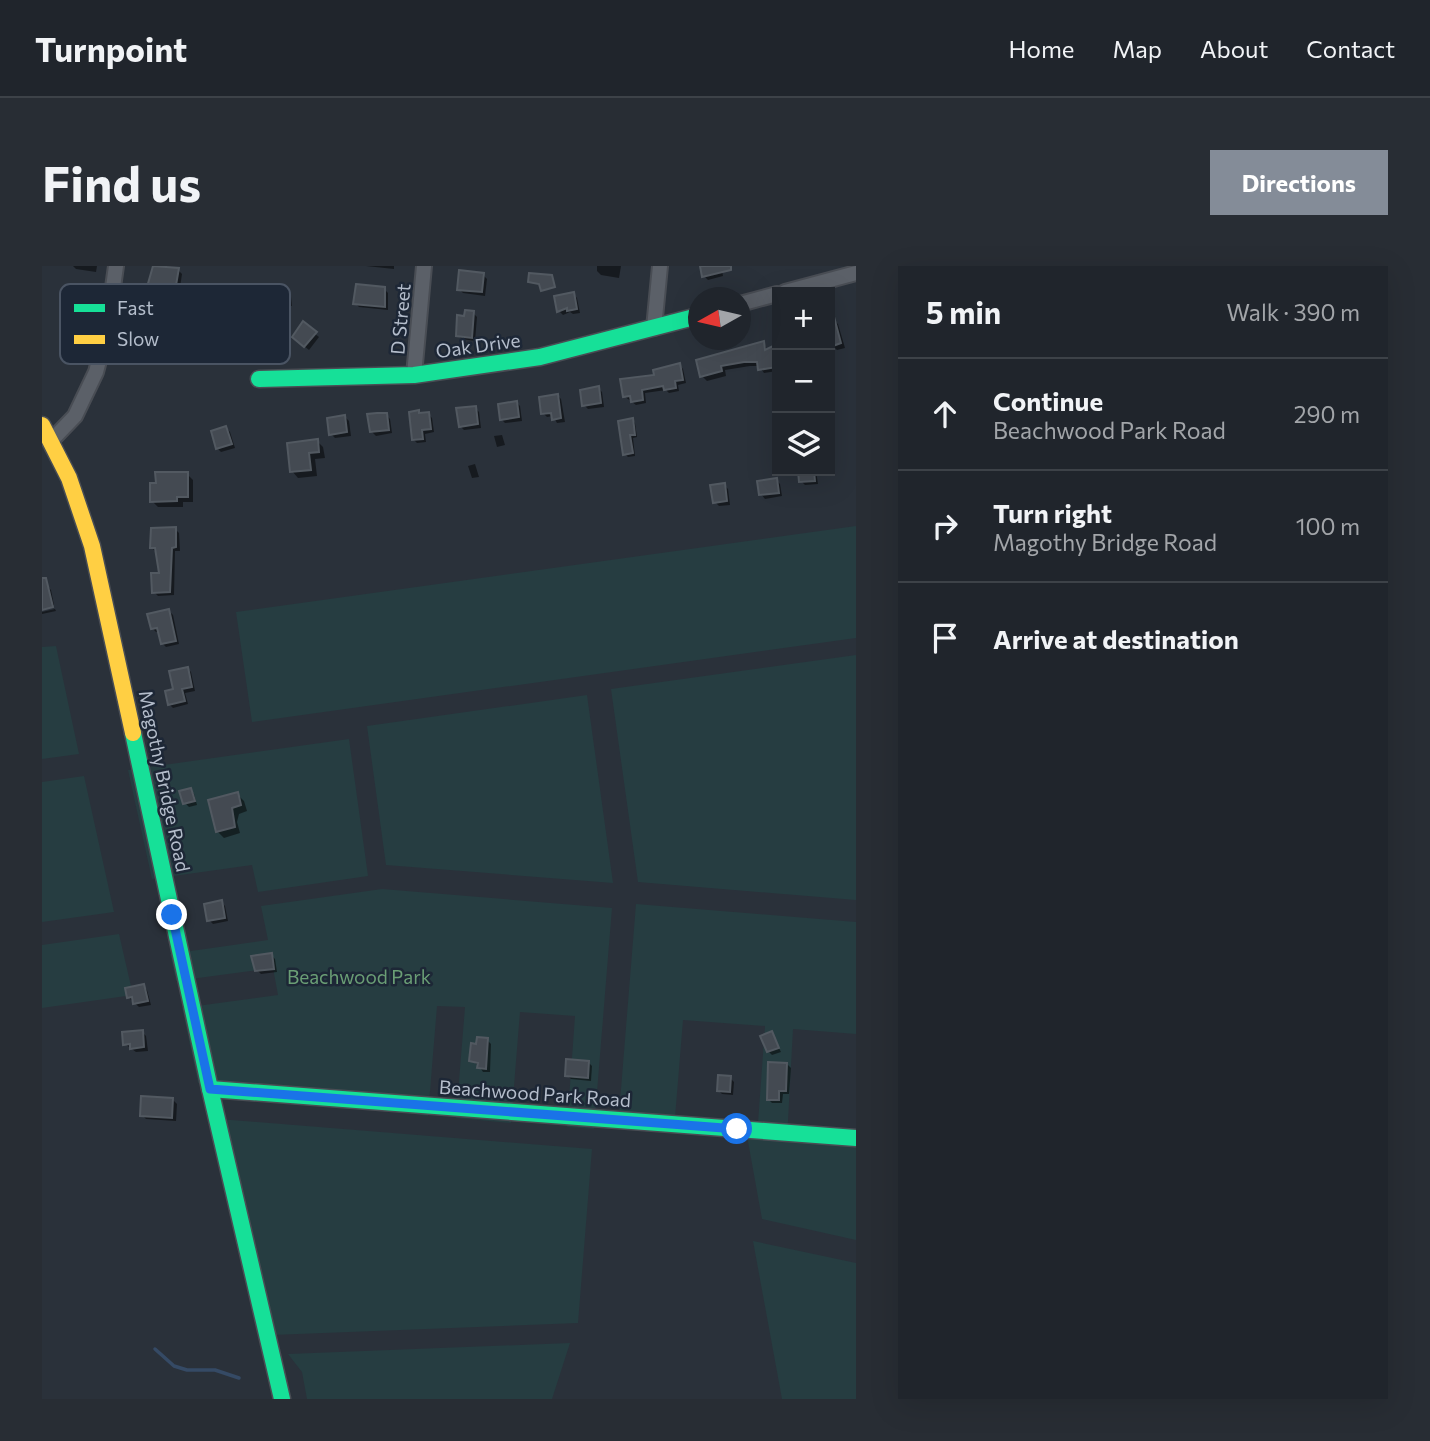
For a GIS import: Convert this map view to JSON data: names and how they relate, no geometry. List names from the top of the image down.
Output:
{
  "streets": {
    "street": [
      "D Street",
      "Oak Drive",
      "Magothy Bridge Road",
      "Beachwood Park Road"
    ]
  },
  "crossings": [
    ["D Street", "Oak Drive"],
    ["Magothy Bridge Road", "Beachwood Park Road"]
  ],
  "parks": ["Beachwood Park"],
  "legend": ["Fast", "Slow"],
  "north": "left",
  "page": {
    "header": "Turnpoint",
    "nav": [
      "Home",
      "Map",
      "About",
      "Contact"
    ],
    "buttons": "Directions",
    "title": "Find us",
    "heading": ["5 min", "Walk · 390 m"],
    "map_buttons": ["+", "−"],
    "list": [
      ["Continue", "Beachwood Park Road", "290 m"],
      ["Turn right", "Magothy Bridge Road", "100 m"],
      "Arrive at destination"
    ]
  }
}
